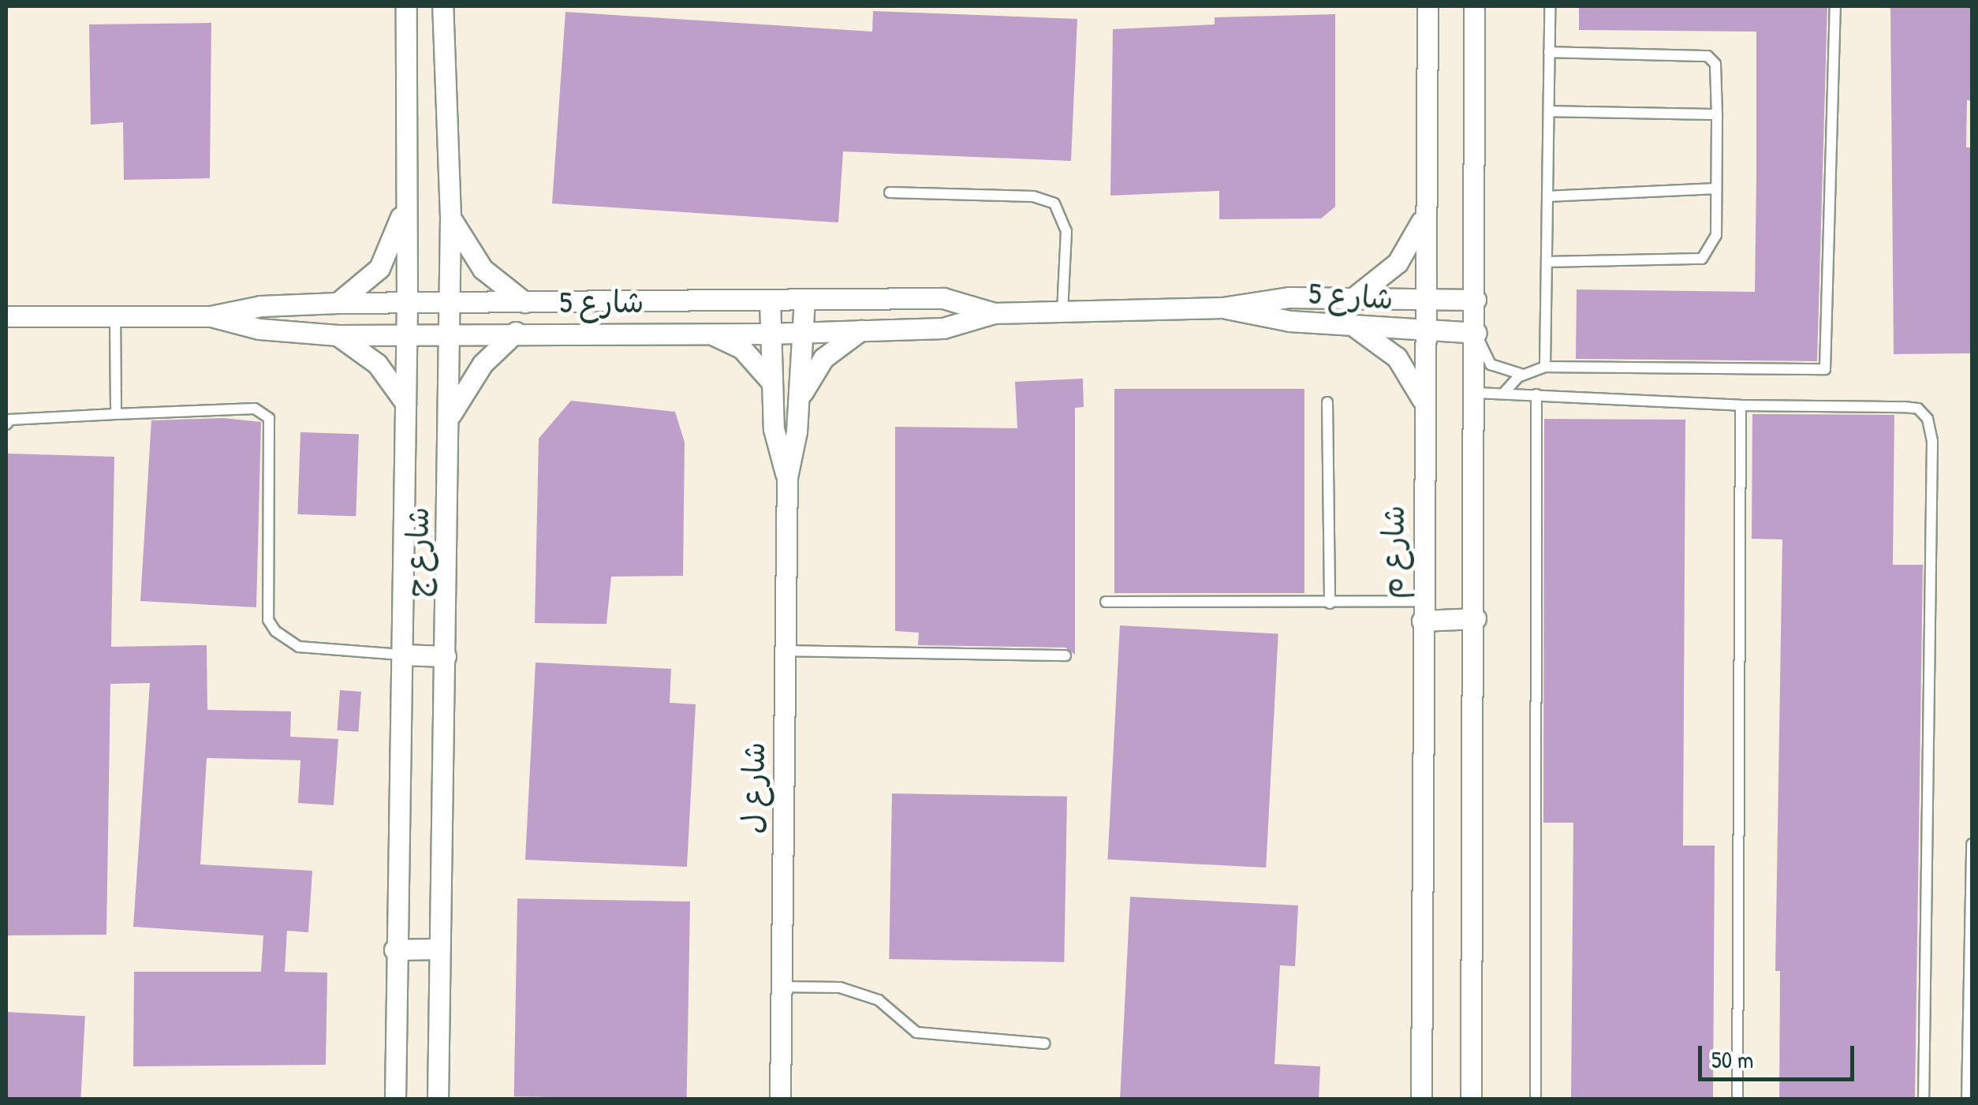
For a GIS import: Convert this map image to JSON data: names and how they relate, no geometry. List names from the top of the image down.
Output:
{
  "streets": {
    "street": [
      "شارع 5",
      "شارع ج",
      "شارع م",
      "شارع ل"
    ]
  },
  "crossings": [
    ["شارع 5", "شارع ج"],
    ["شارع 5", "شارع م"],
    ["شارع 5", "شارع ل"]
  ],
  "scale_bar": "50 m"
}
